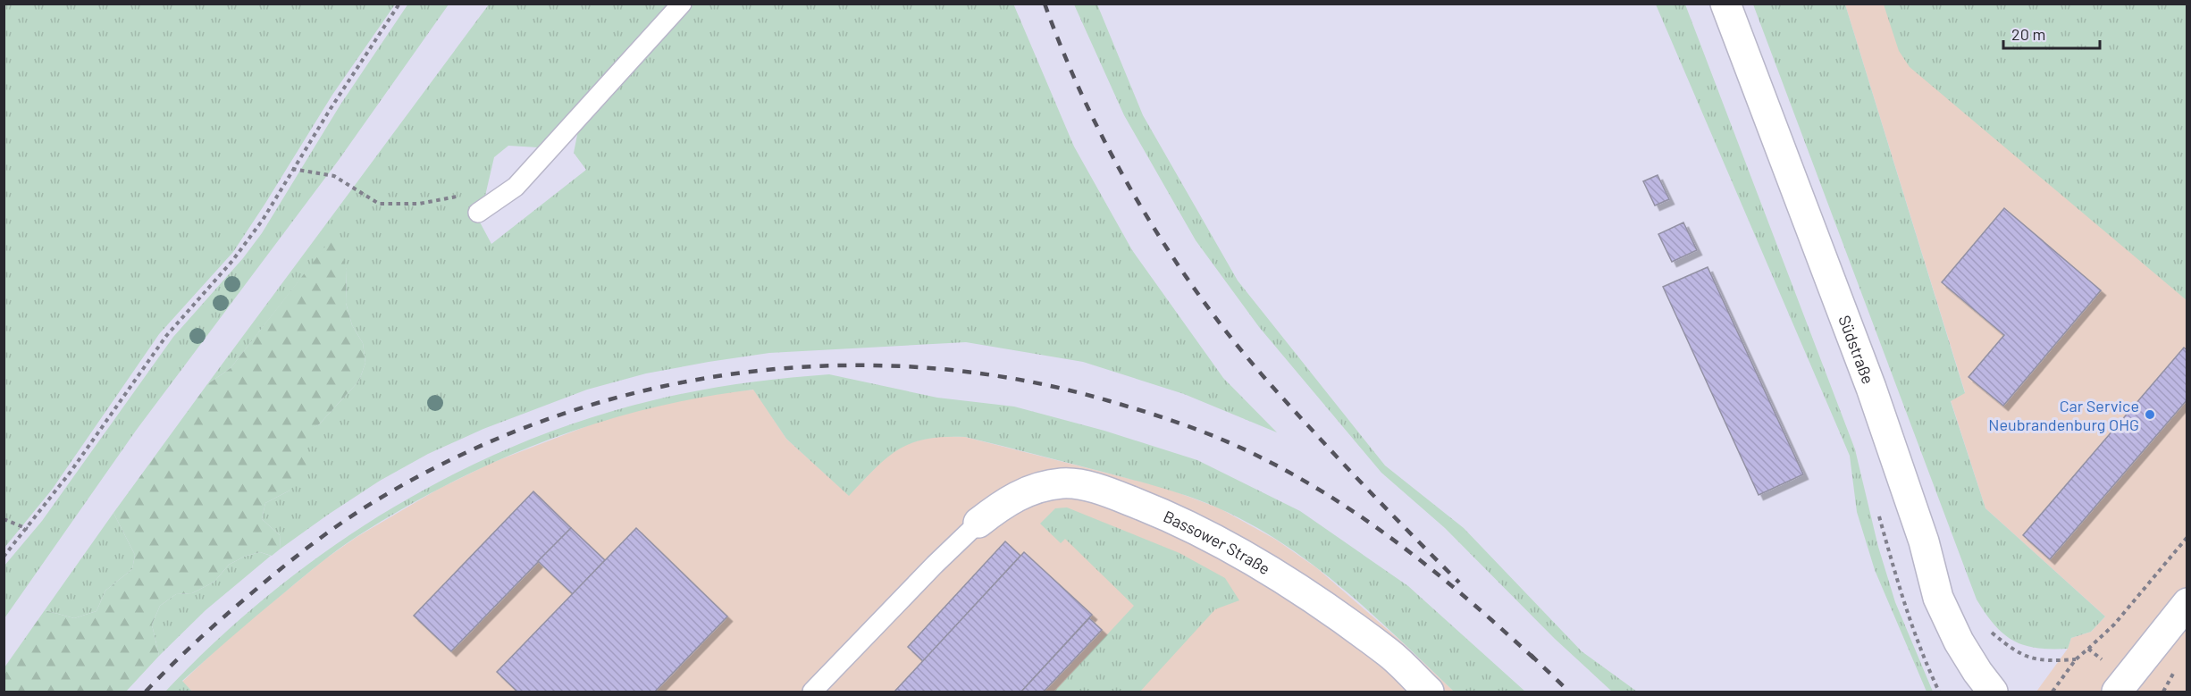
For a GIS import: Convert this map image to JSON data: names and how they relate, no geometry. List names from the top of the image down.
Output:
{
  "streets": {
    "street": ["Südstraße", "Bassower Straße"]
  },
  "places": ["Car Service Neubrandenburg OHG"],
  "scale_bar": "20 m"
}
